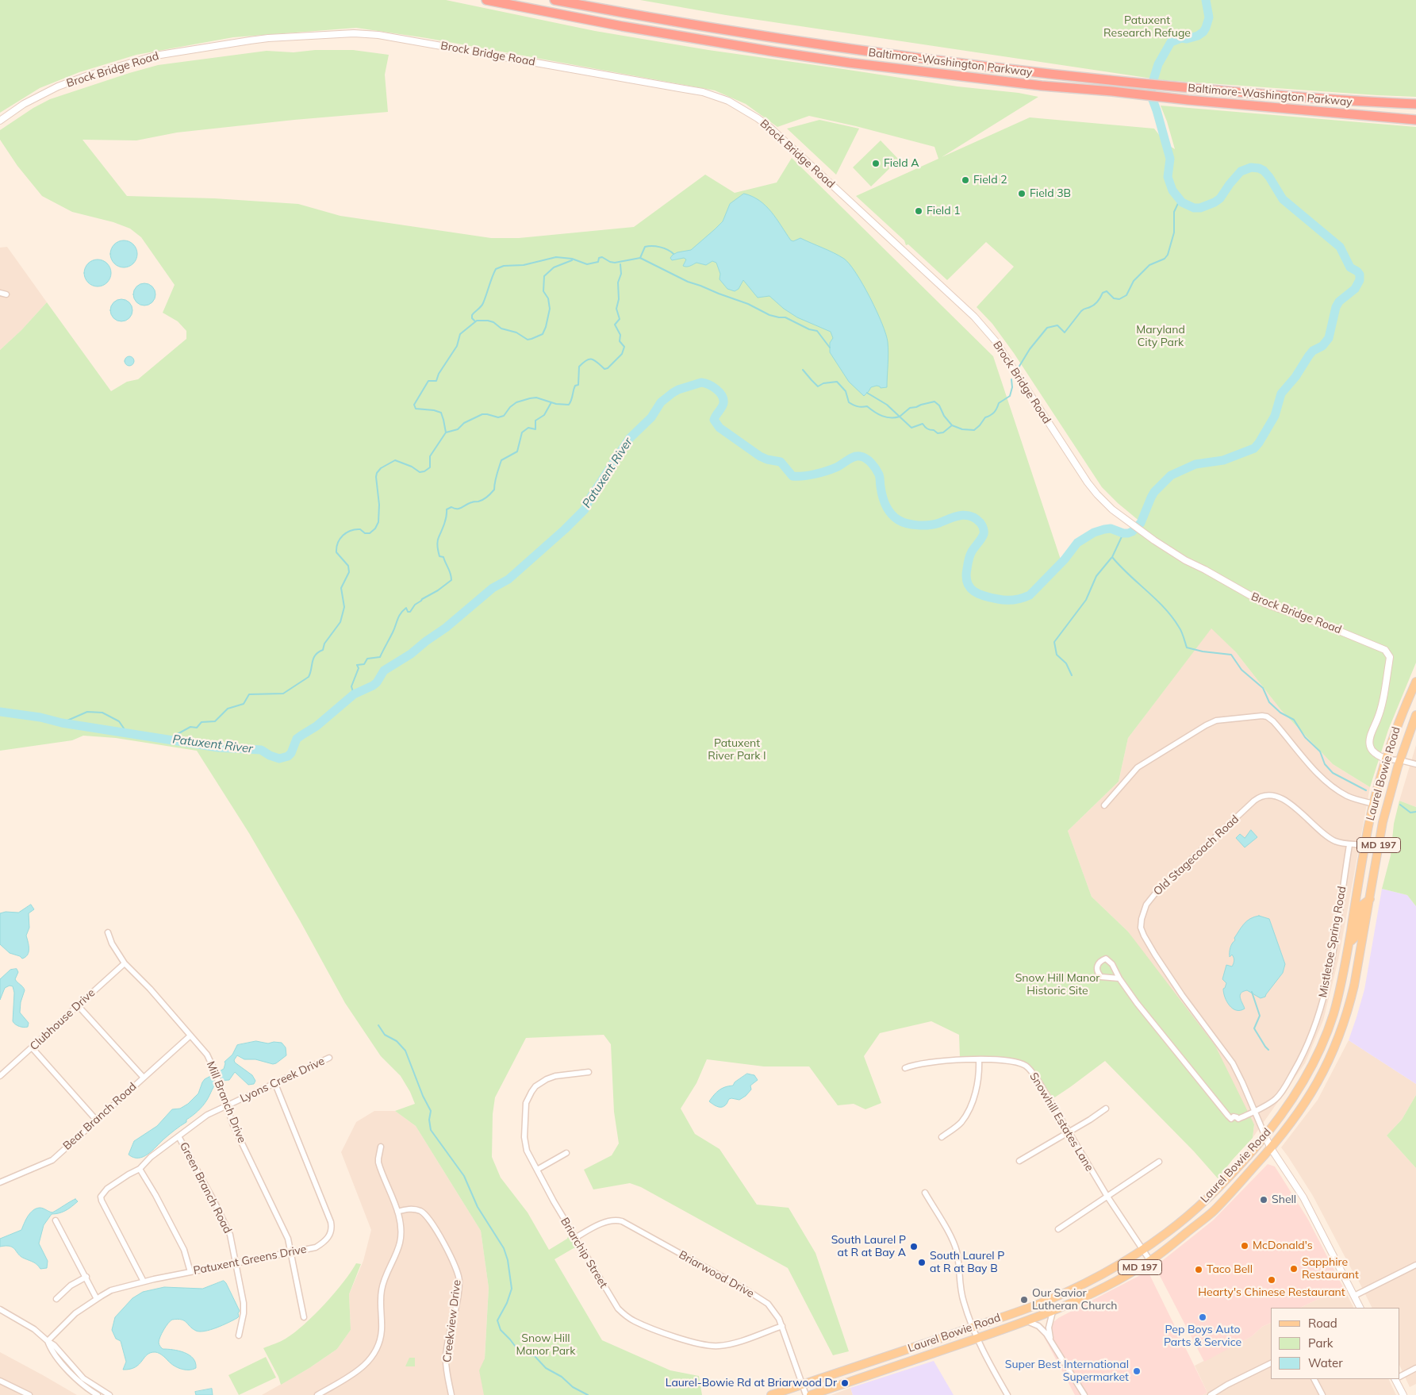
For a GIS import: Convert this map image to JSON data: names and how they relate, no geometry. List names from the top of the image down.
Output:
{
  "streets": {
    "highway": ["Baltimore-Washington Parkway"],
    "main road": ["Laurel Bowie Road", "MD 197"],
    "street": [
      "Brock Bridge Road",
      "Old Stagecoach Road",
      "Mistletoe Spring Road",
      "Clubhouse Drive",
      "Lyons Creek Drive",
      "Mill Branch Drive",
      "Bear Branch Road",
      "Snowhill Estates Lane",
      "Green Branch Road",
      "Briarchip Street",
      "Patuxent Greens Drive",
      "Briarwood Drive",
      "Creekview Drive"
    ]
  },
  "crossings": [
    ["Brock Bridge Road", "Laurel Bowie Road"],
    ["Laurel Bowie Road", "Old Stagecoach Road"],
    ["Laurel Bowie Road", "Snowhill Estates Lane"],
    ["Laurel Bowie Road", "Briarwood Drive"],
    ["Old Stagecoach Road", "Mistletoe Spring Road"],
    ["Clubhouse Drive", "Mill Branch Drive"],
    ["Lyons Creek Drive", "Mill Branch Drive"],
    ["Lyons Creek Drive", "Green Branch Road"],
    ["Lyons Creek Drive", "Patuxent Greens Drive"],
    ["Mill Branch Drive", "Bear Branch Road"],
    ["Mill Branch Drive", "Patuxent Greens Drive"],
    ["Green Branch Road", "Patuxent Greens Drive"],
    ["Briarchip Street", "Briarwood Drive"]
  ],
  "water": ["Patuxent River"],
  "parks": [
    "Patuxent Research Refuge",
    "Maryland City Park",
    "Patuxent River Park I",
    "Snow Hill Manor Historic Site",
    "Snow Hill Manor Park"
  ],
  "places": [
    "Field A",
    "Field 2",
    "Field 3B",
    "Field 1",
    "Shell",
    "McDonald's",
    "South Laurel P at R at Bay A",
    "South Laurel P at R at Bay B",
    "Sapphire Restaurant",
    "Taco Bell",
    "Hearty's Chinese Restaurant",
    "Our Savior Lutheran Church",
    "Pep Boys Auto Parts & Service",
    "Super Best International Supermarket",
    "Laurel-Bowie Rd at Briarwood Dr"
  ],
  "legend": ["Road", "Park", "Water"]
}
